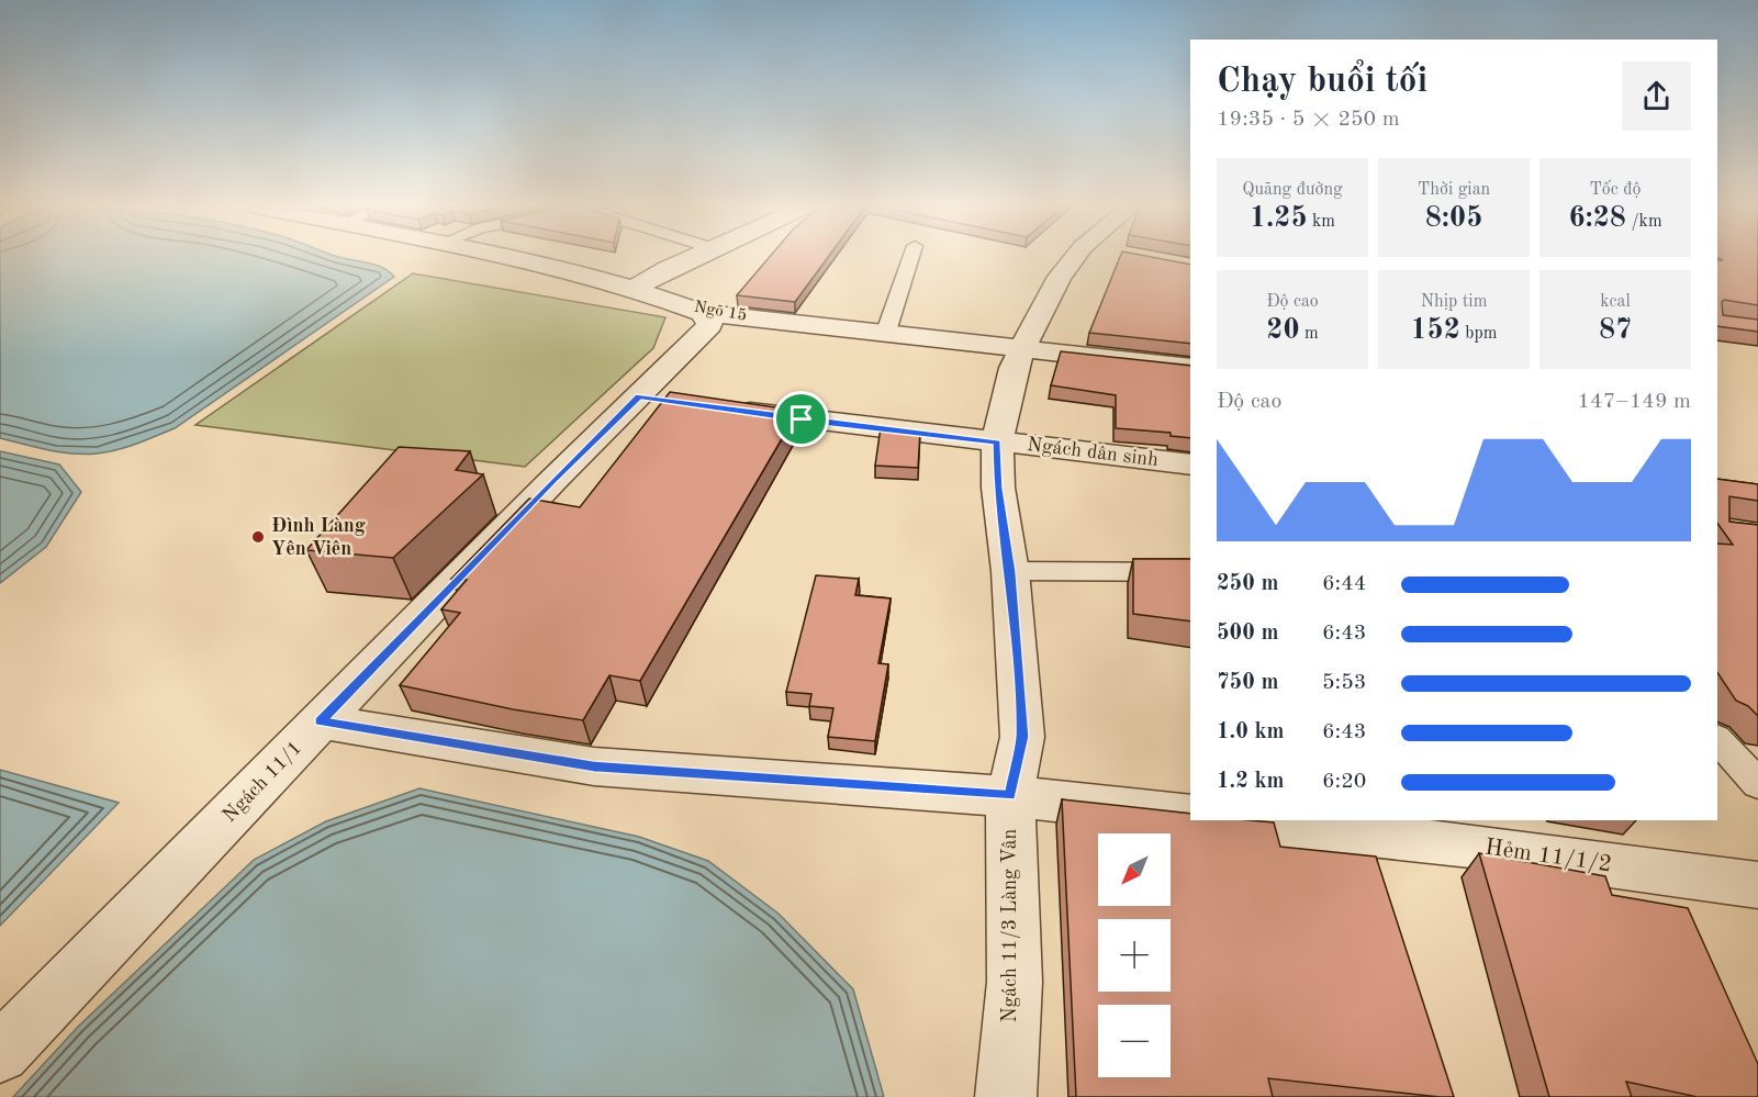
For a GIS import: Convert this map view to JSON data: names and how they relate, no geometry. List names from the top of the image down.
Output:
{
  "streets": {
    "street": [
      "Ngõ 15",
      "Ngách dân sinh",
      "Ngách 11/1",
      "Hẻm 11/1/2",
      "Ngách 11/3 Làng Vân"
    ]
  },
  "crossings": [
    ["Ngõ 15", "Ngách 11/1"],
    ["Ngõ 15", "Ngách 11/3 Làng Vân"],
    ["Ngách dân sinh", "Ngách 11/3 Làng Vân"]
  ],
  "places": ["Đình Làng Yên Viên"],
  "north": "bottom left",
  "page": {
    "heading": ["Chạy buổi tối", "19:35 · 5 × 250 m"],
    "stats": [
      ["Quãng đường", "1.25 km"],
      ["Thời gian", "8:05"],
      ["Tốc độ", "6:28 /km"],
      ["Độ cao", "20 m"],
      ["Nhịp tim", "152 bpm"],
      ["kcal", "87"]
    ],
    "chart": ["Độ cao", "147–149 m"],
    "list": [
      {
        "name": "250 m",
        "note": "6:44"
      },
      {
        "name": "500 m",
        "note": "6:43"
      },
      {
        "name": "750 m",
        "note": "5:53"
      },
      {
        "name": "1.0 km",
        "note": "6:43"
      },
      {
        "name": "1.2 km",
        "note": "6:20"
      }
    ],
    "map_buttons": ["+", "−"]
  }
}
